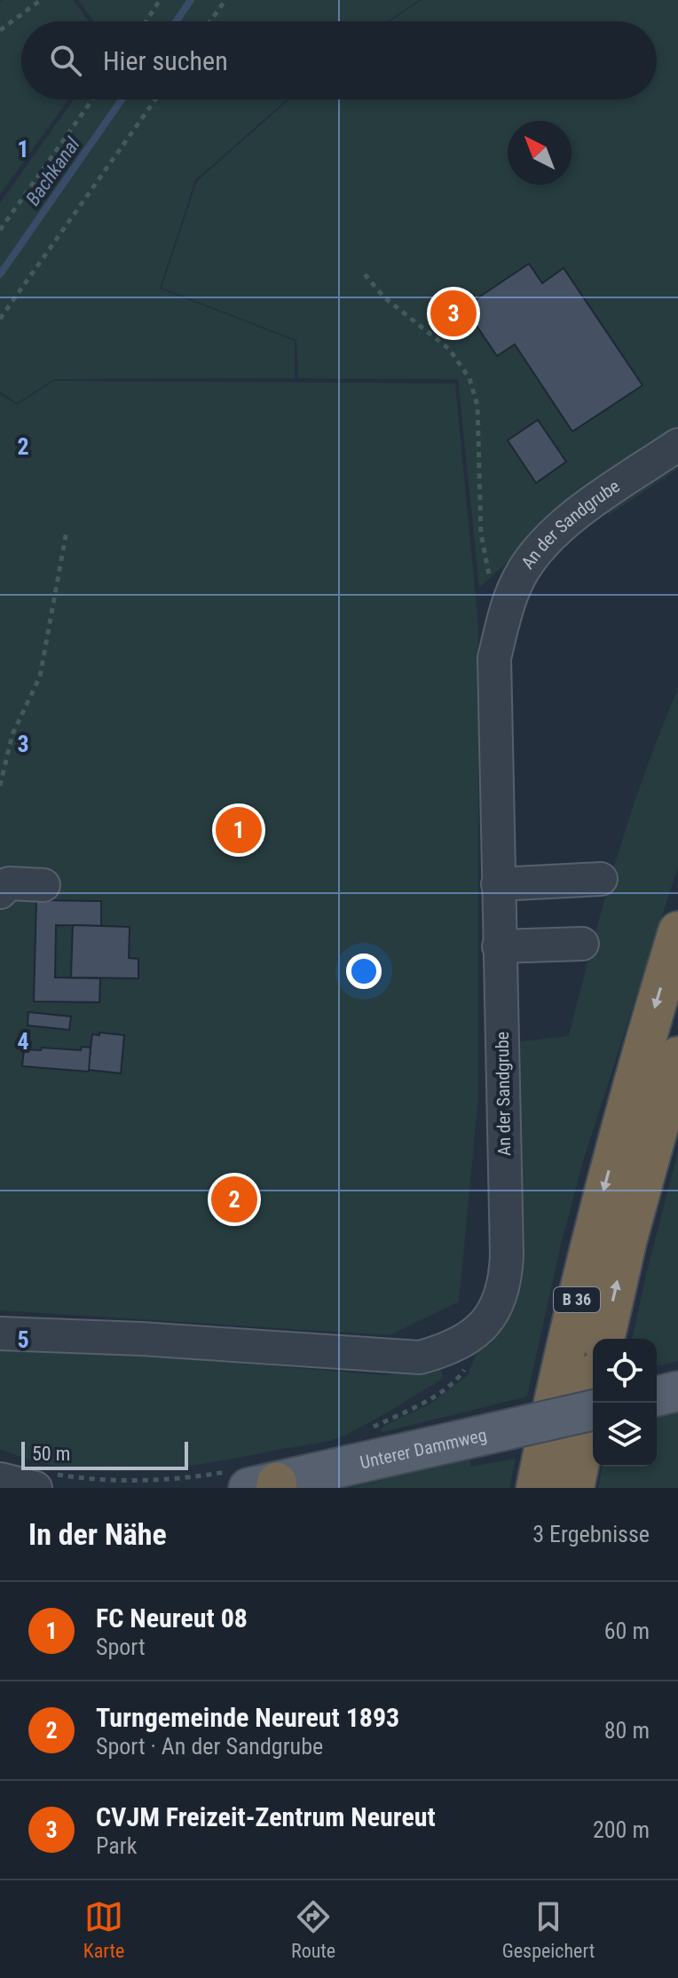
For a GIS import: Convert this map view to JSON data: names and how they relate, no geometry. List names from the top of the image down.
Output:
{
  "streets": {
    "highway": ["B 36"],
    "main road": ["Unterer Dammweg"],
    "street": ["An der Sandgrube"]
  },
  "water": ["Bachkanal"],
  "scale_bar": "50 m",
  "north": "top left",
  "page": {
    "search": "Hier suchen",
    "pins": ["3", "1", "2"],
    "scale": "50 m",
    "heading": ["In der Nähe", "3 Ergebnisse"],
    "list": [
      {
        "mark": "1",
        "name": "FC Neureut 08",
        "note": "Sport",
        "value": "60 m"
      },
      {
        "mark": "2",
        "name": "Turngemeinde Neureut 1893",
        "note": "Sport · An der Sandgrube",
        "value": "80 m"
      },
      {
        "mark": "3",
        "name": "CVJM Freizeit-Zentrum Neureut",
        "note": "Park",
        "value": "200 m"
      }
    ],
    "nav": ["Karte", "Route", "Gespeichert"]
  },
  "grid": {
    "rows": [
      "1",
      "2",
      "3",
      "4",
      "5"
    ]
  }
}
